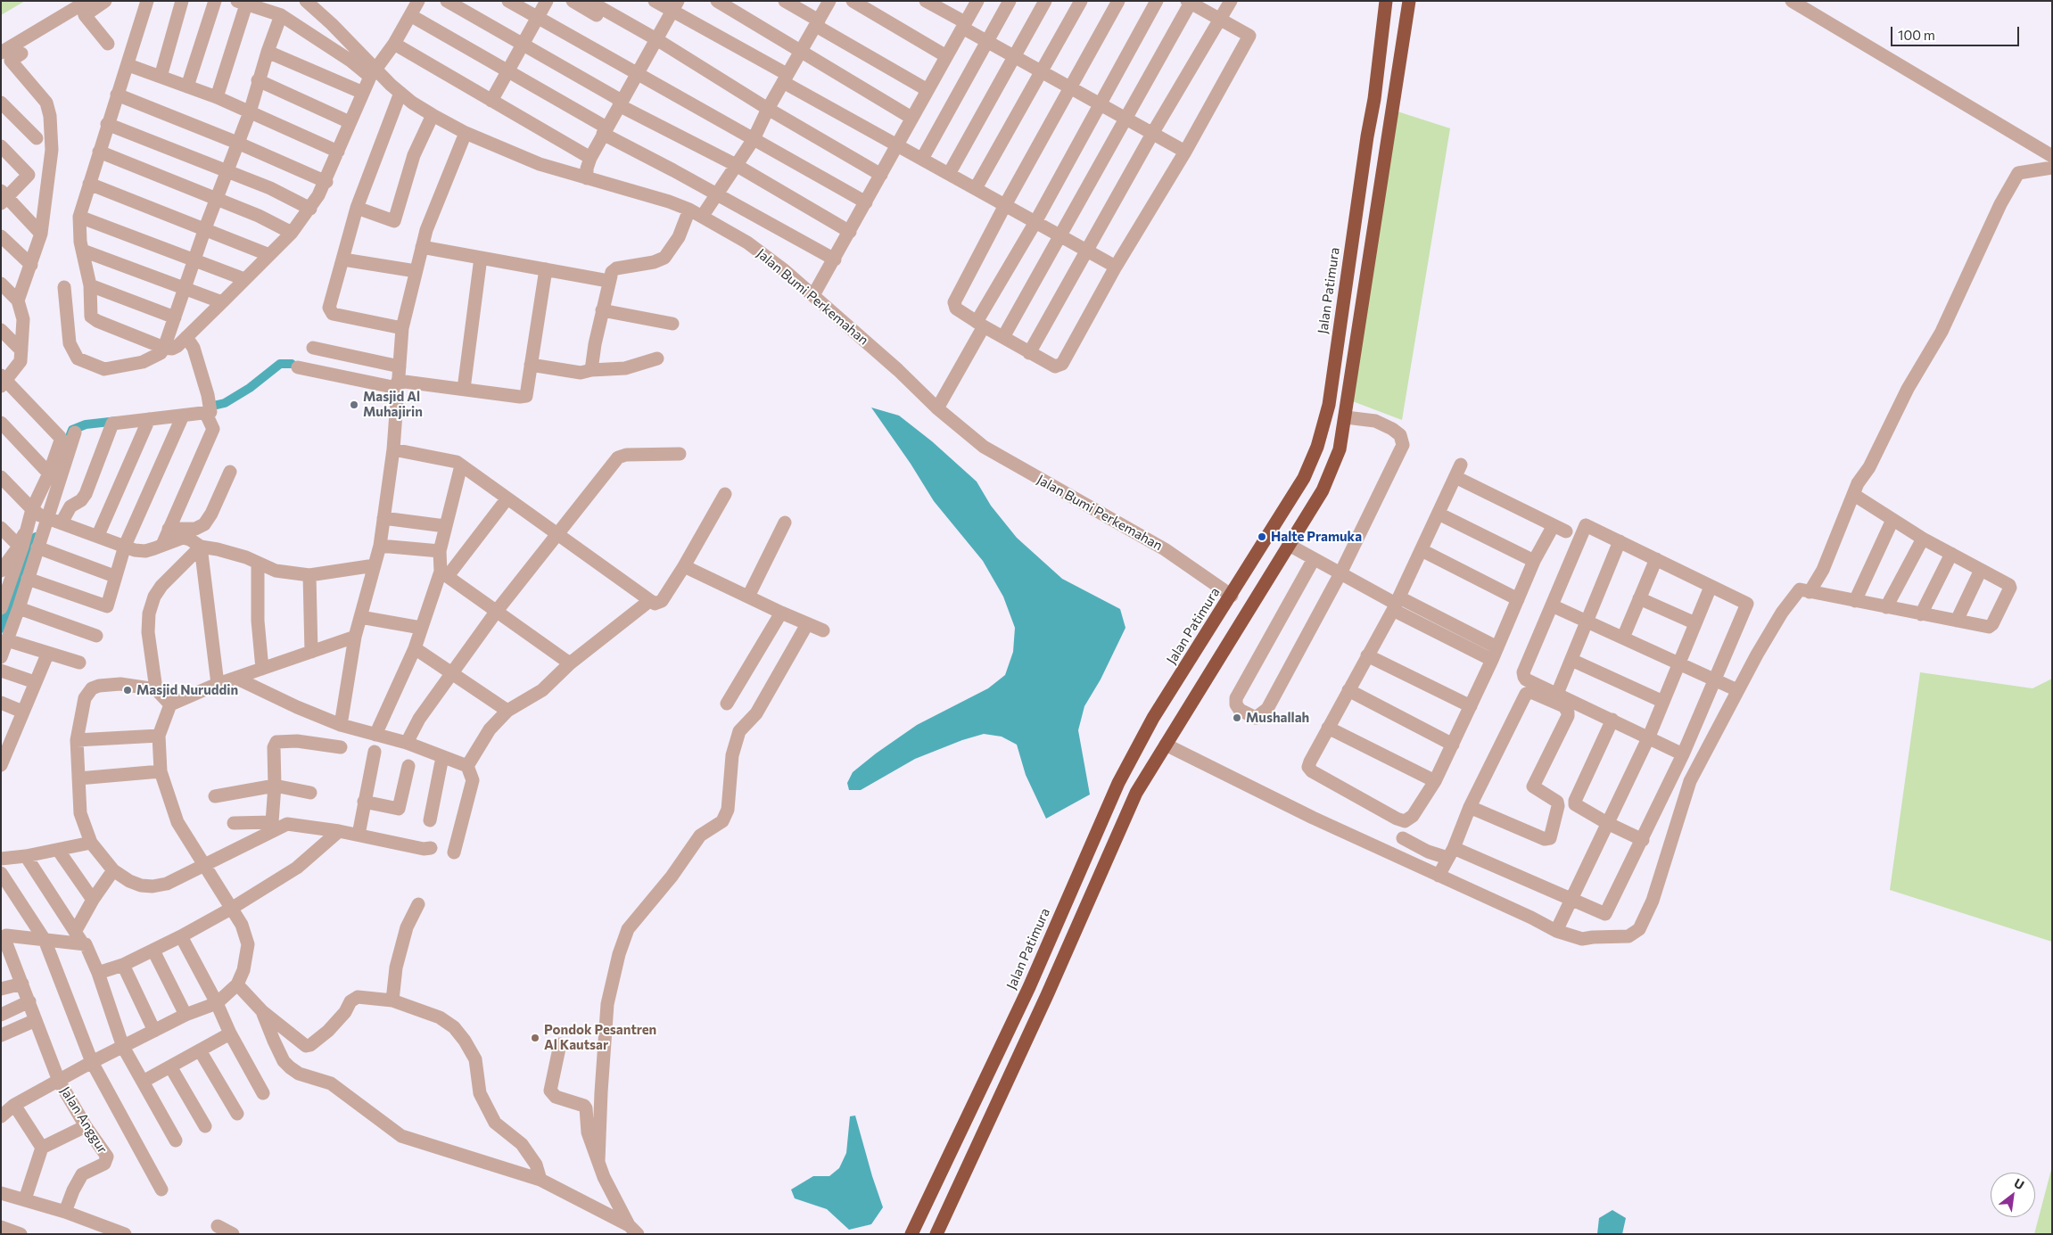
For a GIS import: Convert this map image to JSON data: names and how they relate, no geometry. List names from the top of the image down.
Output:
{
  "streets": {
    "highway": ["Jalan Patimura"],
    "street": ["Jalan Bumi Perkemahan", "Jalan Anggur"]
  },
  "crossings": [
    ["Jalan Patimura", "Jalan Bumi Perkemahan"]
  ],
  "places": [
    "Masjid Al Muhajirin",
    "Halte Pramuka",
    "Masjid Nuruddin",
    "Mushallah",
    "Pondok Pesantren Al Kautsar"
  ],
  "scale_bar": "100 m",
  "north": "top right"
}
